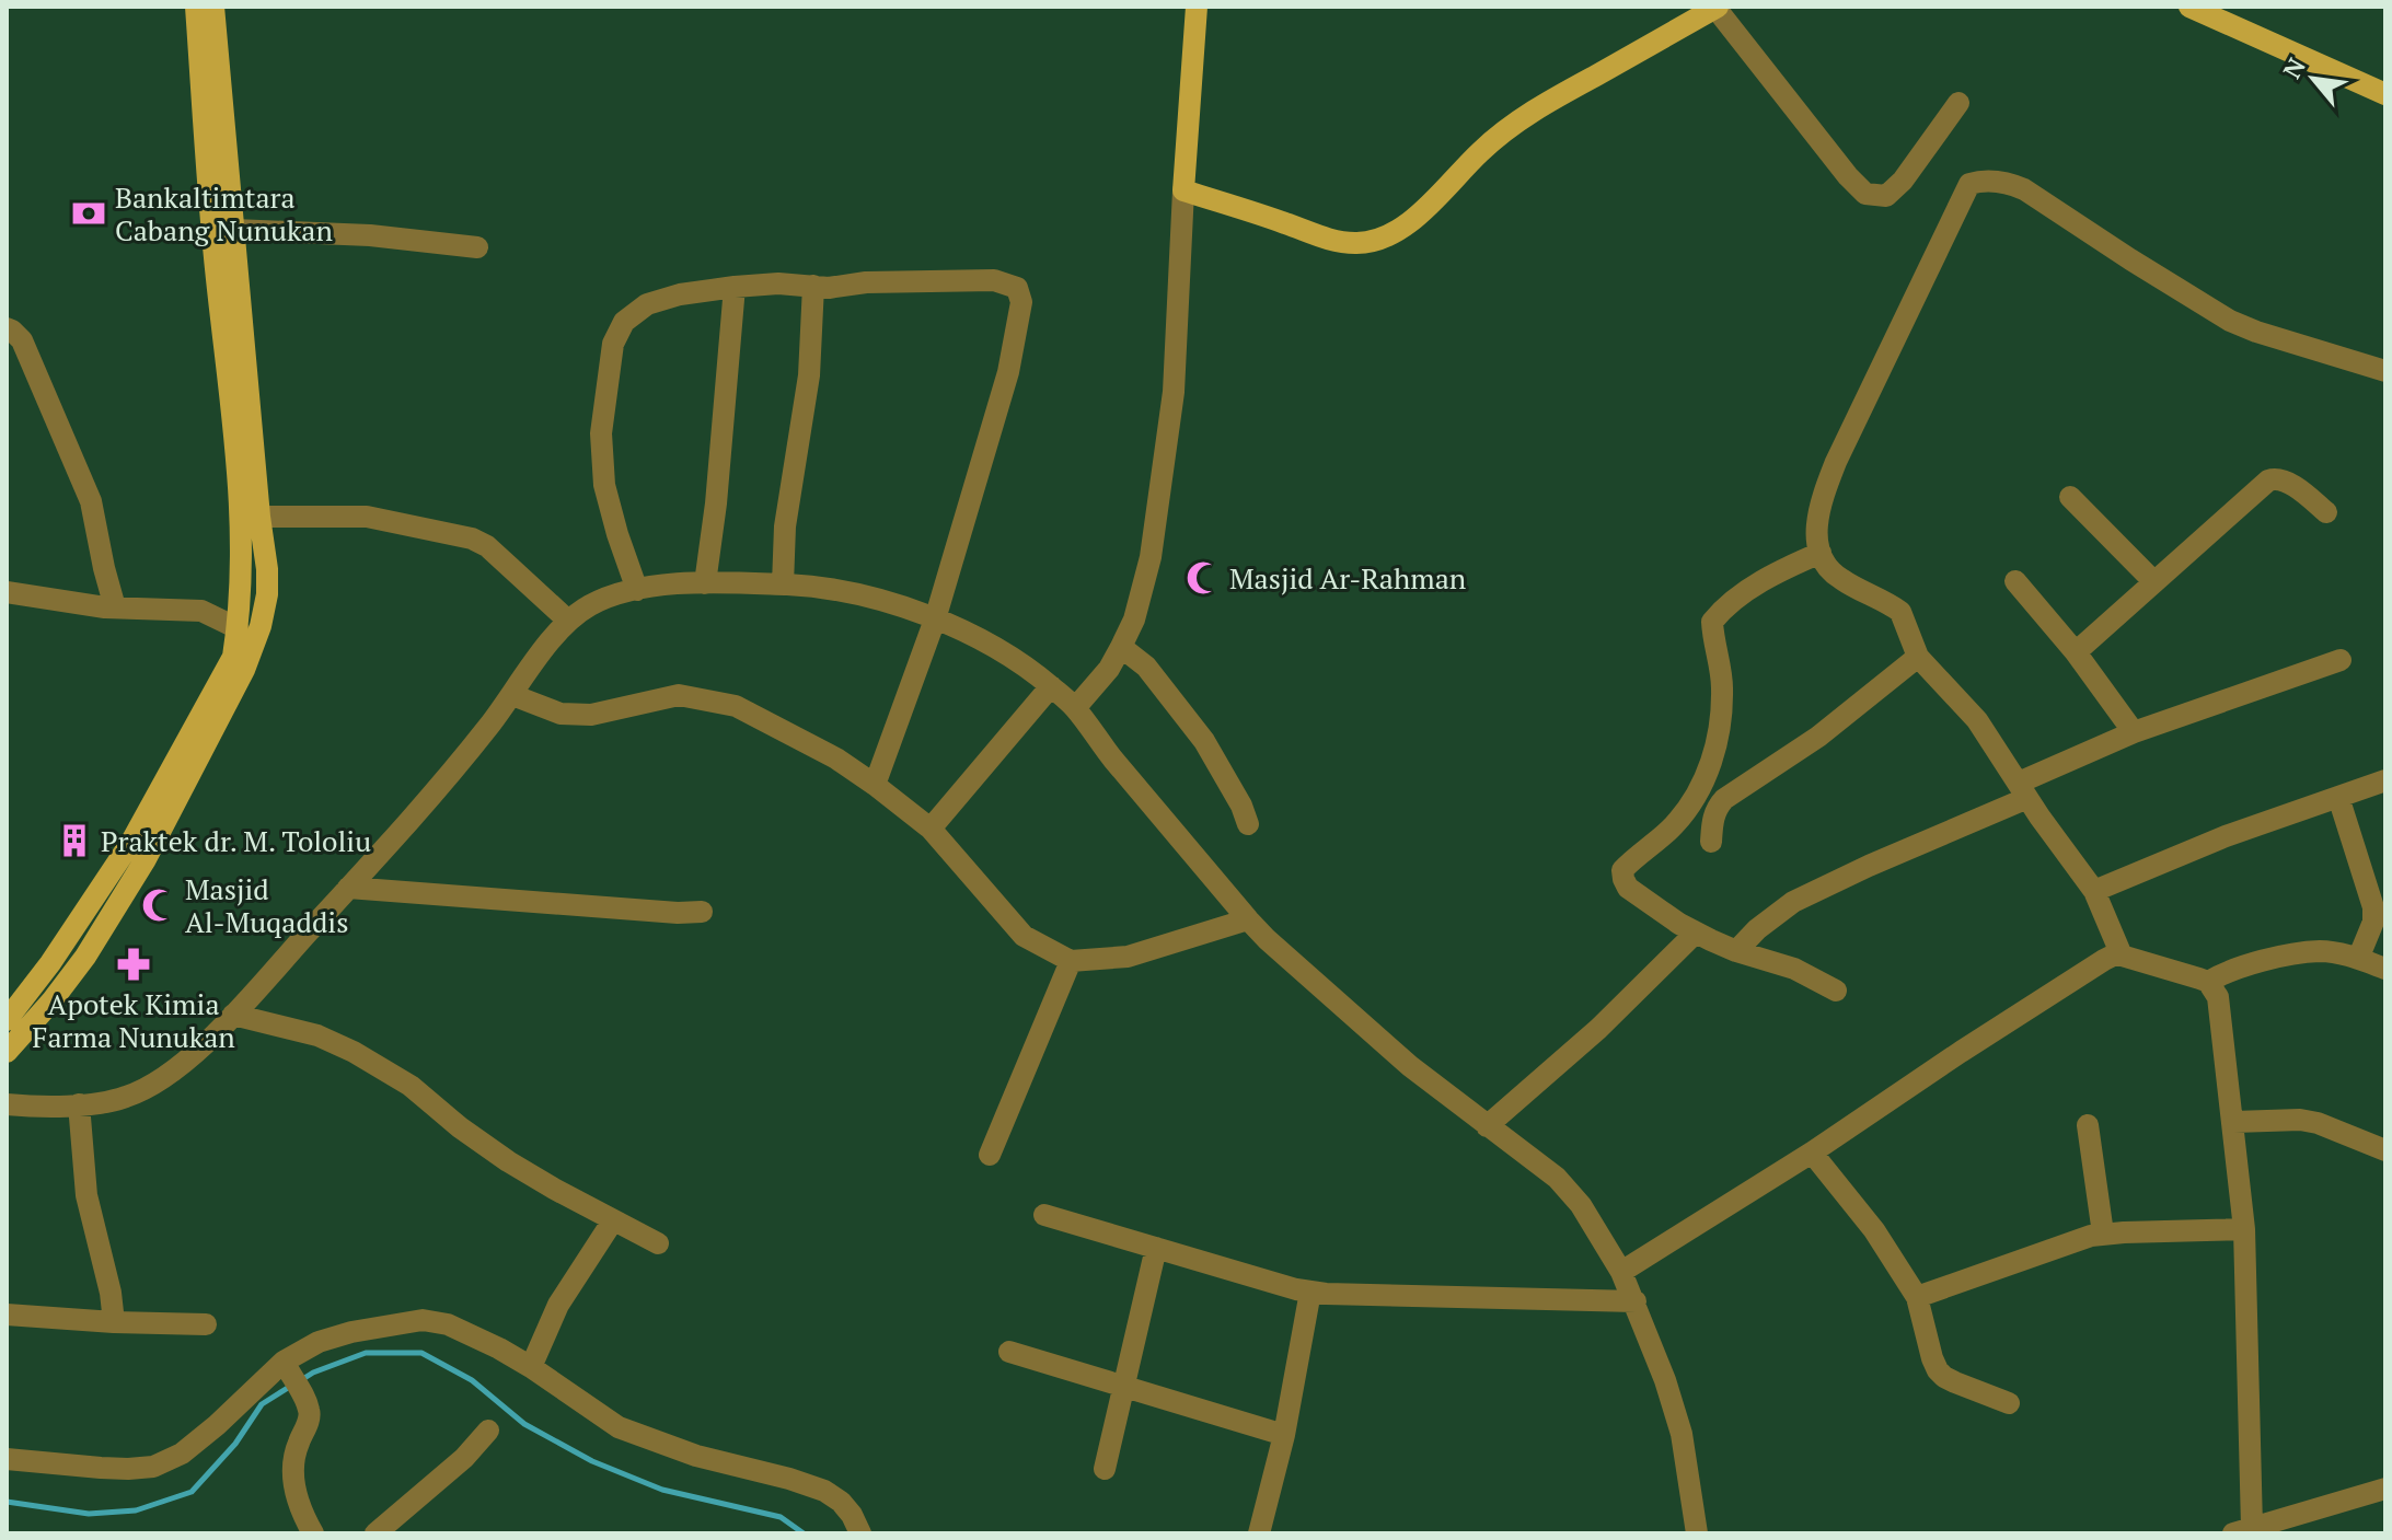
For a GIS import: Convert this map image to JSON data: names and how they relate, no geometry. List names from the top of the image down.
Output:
{
  "places": {
    "bank": ["Bankaltimtara Cabang Nunukan"],
    "mosque": ["Masjid Ar-Rahman", "Masjid Al-Muqaddis"],
    "building": ["Praktek dr. M. Tololiu"],
    "pharmacy": ["Apotek Kimia Farma Nunukan"]
  },
  "north": "top left"
}
